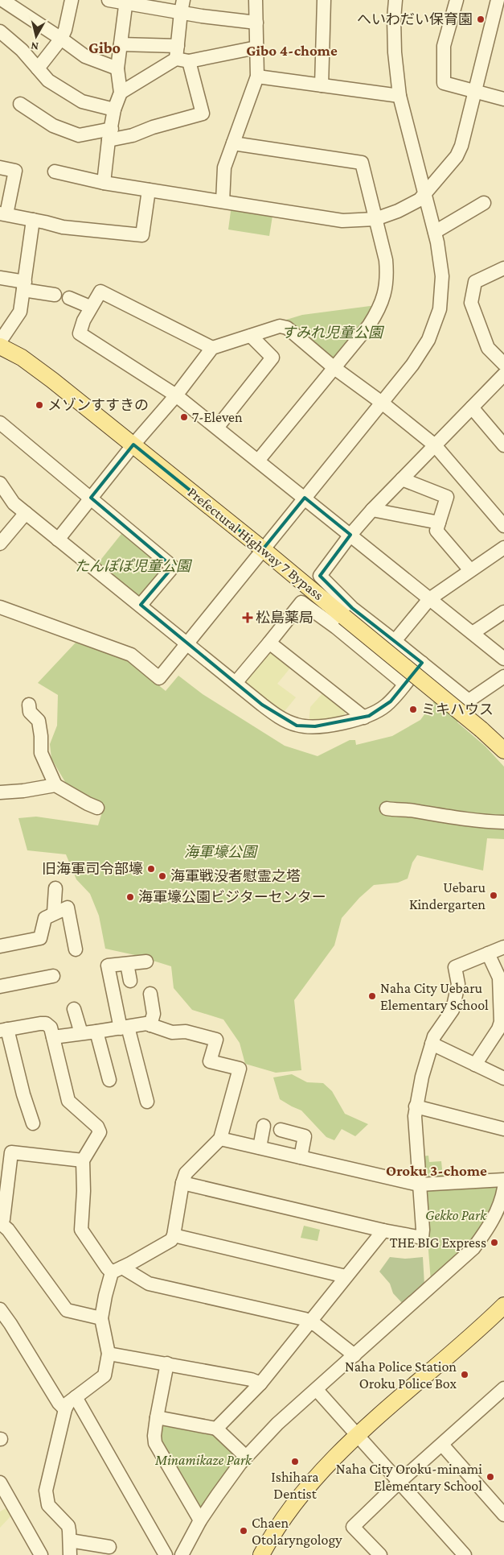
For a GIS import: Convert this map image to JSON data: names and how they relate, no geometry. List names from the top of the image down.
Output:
{
  "streets": {
    "main road": ["Prefectural Highway 7 Bypass"]
  },
  "districts": ["Gibo", "Gibo 4-chome", "Oroku 3-chome"],
  "parks": [
    "すみれ児童公園",
    "たんぽぽ児童公園",
    "海軍壕公園",
    "Gekko Park",
    "Minamikaze Park"
  ],
  "places": {
    "other": [
      "へいわだい保育園",
      "メゾンすすきの",
      "7-Eleven",
      "ミキハウス",
      "旧海軍司令部壕",
      "海軍戦没者慰霊之塔",
      "Uebaru Kindergarten",
      "海軍壕公園ビジターセンター",
      "Naha City Uebaru Elementary School",
      "THE BIG Express",
      "Naha Police Station Oroku Police Box",
      "Ishihara Dentist",
      "Naha City Oroku-minami Elementary School",
      "Chaen Otolaryngology"
    ],
    "health": ["松島薬局"]
  },
  "north": "bottom"
}
